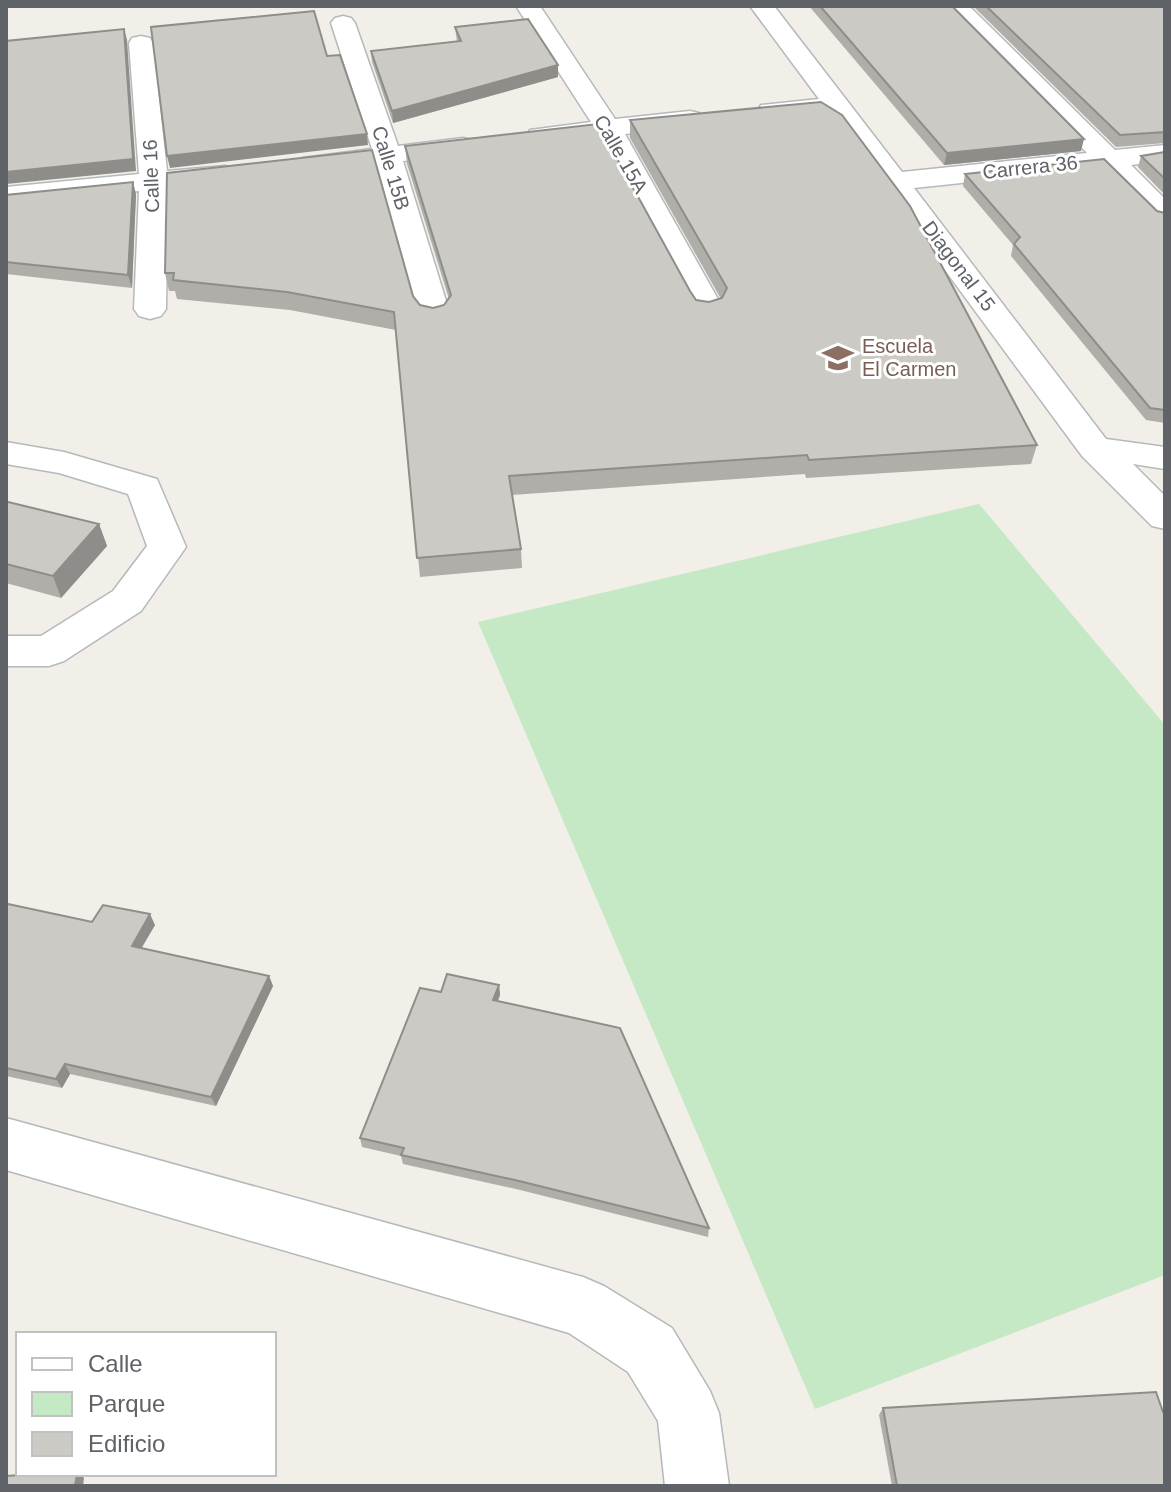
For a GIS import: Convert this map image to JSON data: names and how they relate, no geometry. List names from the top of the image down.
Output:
{
  "streets": {
    "street": [
      "Calle 15A",
      "Carrera 36",
      "Calle 15B",
      "Calle 16",
      "Diagonal 15"
    ]
  },
  "crossings": [
    ["Carrera 36", "Diagonal 15"]
  ],
  "places": {
    "school or university": ["Escuela El Carmen"]
  },
  "legend": ["Calle", "Parque", "Edificio"]
}
